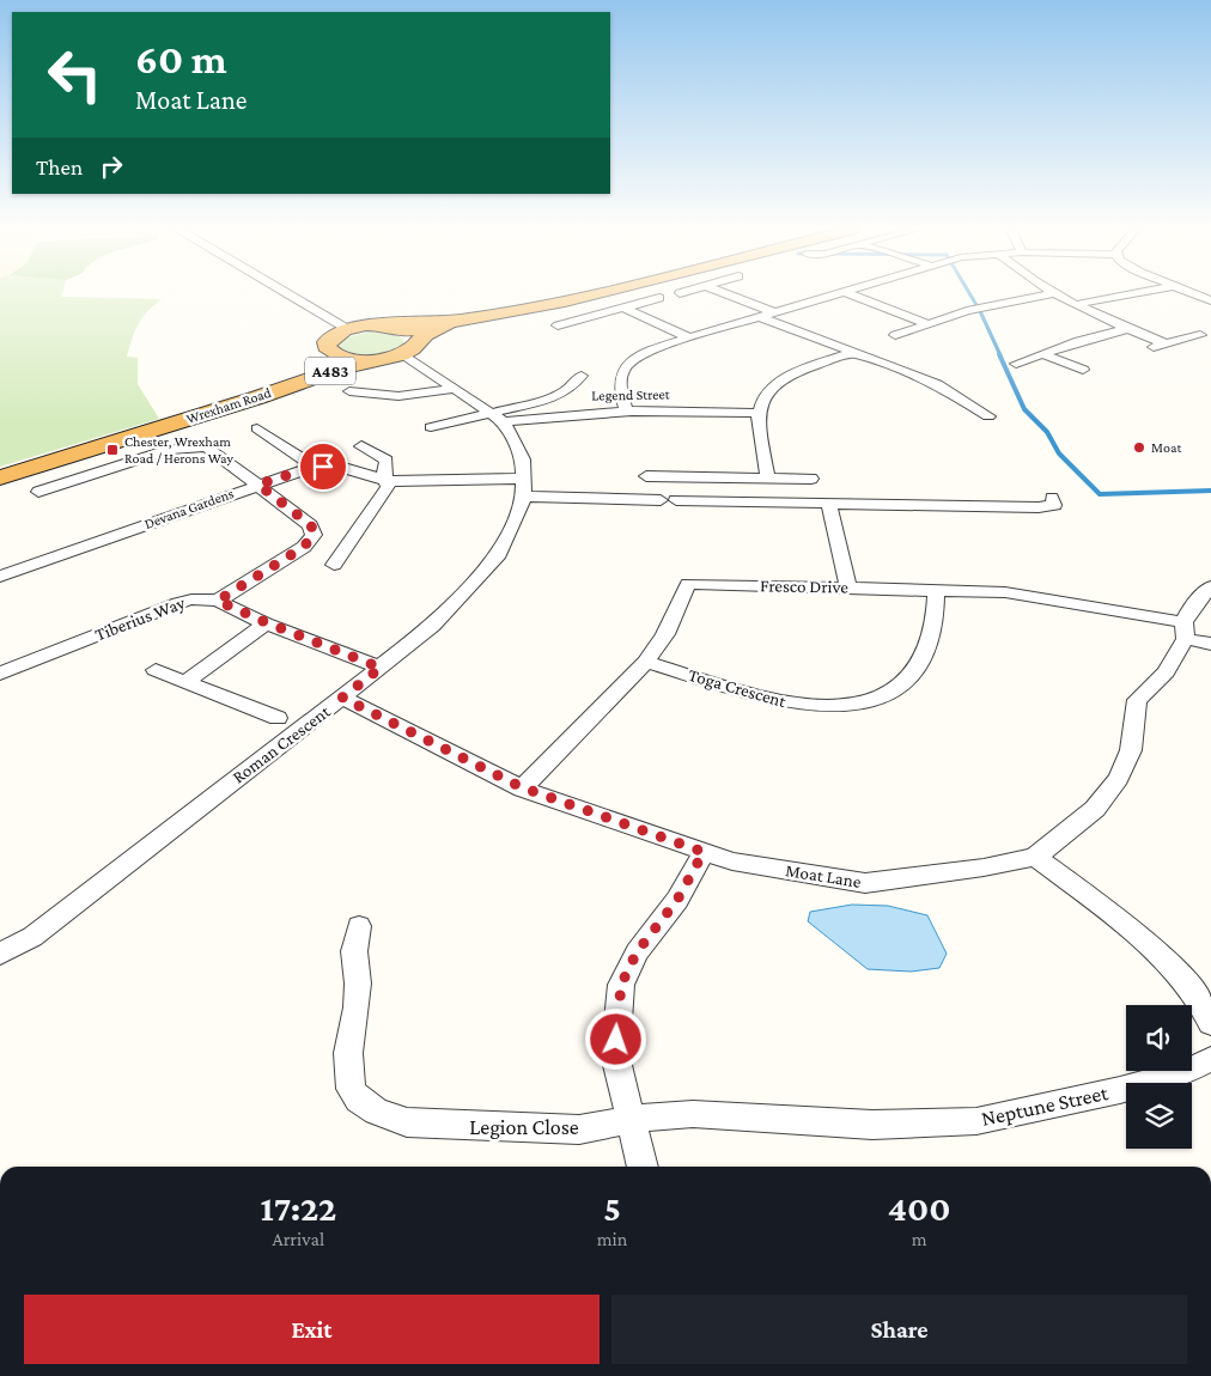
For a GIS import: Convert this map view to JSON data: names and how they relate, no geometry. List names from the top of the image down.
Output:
{
  "streets": {
    "highway": ["A483", "Wrexham Road"],
    "street": [
      "Legend Street",
      "Devana Gardens",
      "Fresco Drive",
      "Tiberius Way",
      "Toga Crescent",
      "Roman Crescent",
      "Moat Lane",
      "Neptune Street",
      "Legion Close"
    ]
  },
  "crossings": [
    ["A483", "Wrexham Road"],
    ["Devana Gardens", "Roman Crescent"],
    ["Fresco Drive", "Toga Crescent"],
    ["Fresco Drive", "Moat Lane"],
    ["Tiberius Way", "Roman Crescent"],
    ["Roman Crescent", "Moat Lane"],
    ["Neptune Street", "Legion Close"]
  ],
  "places": {
    "other": ["Moat"],
    "transit": ["Chester, Wrexham Road / Herons Way"]
  },
  "page": {
    "turn": ["60 m", "Moat Lane"],
    "then": "Then",
    "eta": [
      "17:22",
      "Arrival",
      "5",
      "min",
      "400",
      "m"
    ],
    "buttons": ["Exit", "Share"]
  }
}
